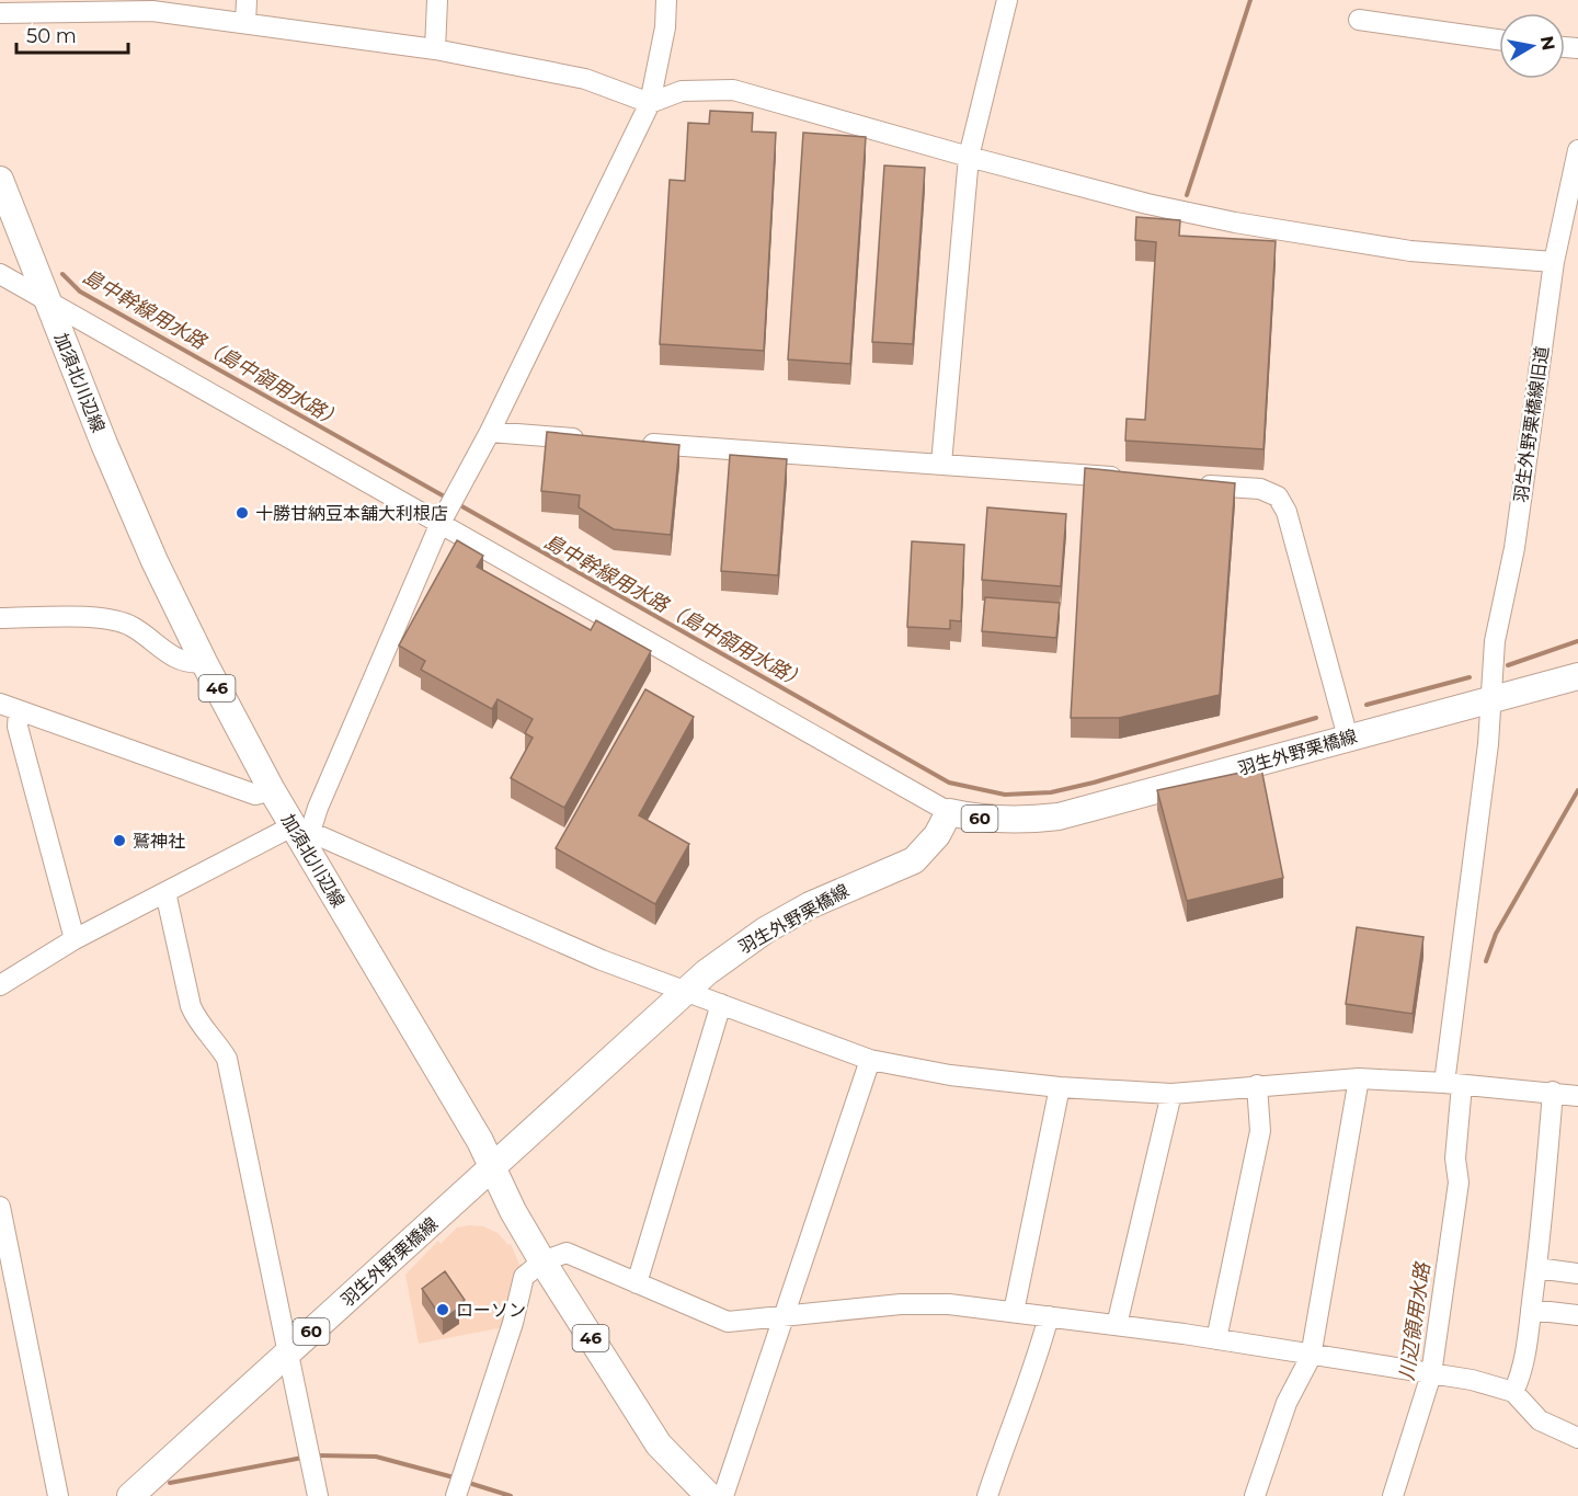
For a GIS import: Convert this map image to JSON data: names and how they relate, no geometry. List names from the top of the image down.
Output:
{
  "streets": {
    "main road": [
      "加須北川辺線",
      "46",
      "羽生外野栗橋線",
      "60"
    ],
    "street": ["羽生外野栗橋線旧道"]
  },
  "crossings": [
    ["加須北川辺線", "羽生外野栗橋線"],
    ["羽生外野栗橋線旧道", "羽生外野栗橋線"]
  ],
  "water": ["島中幹線用水路（島中領用水路）", "川辺領用水路"],
  "places": ["十勝甘納豆本舗大利根店", "鷲神社", "ローソン"],
  "scale_bar": "50 m",
  "north": "right"
}
